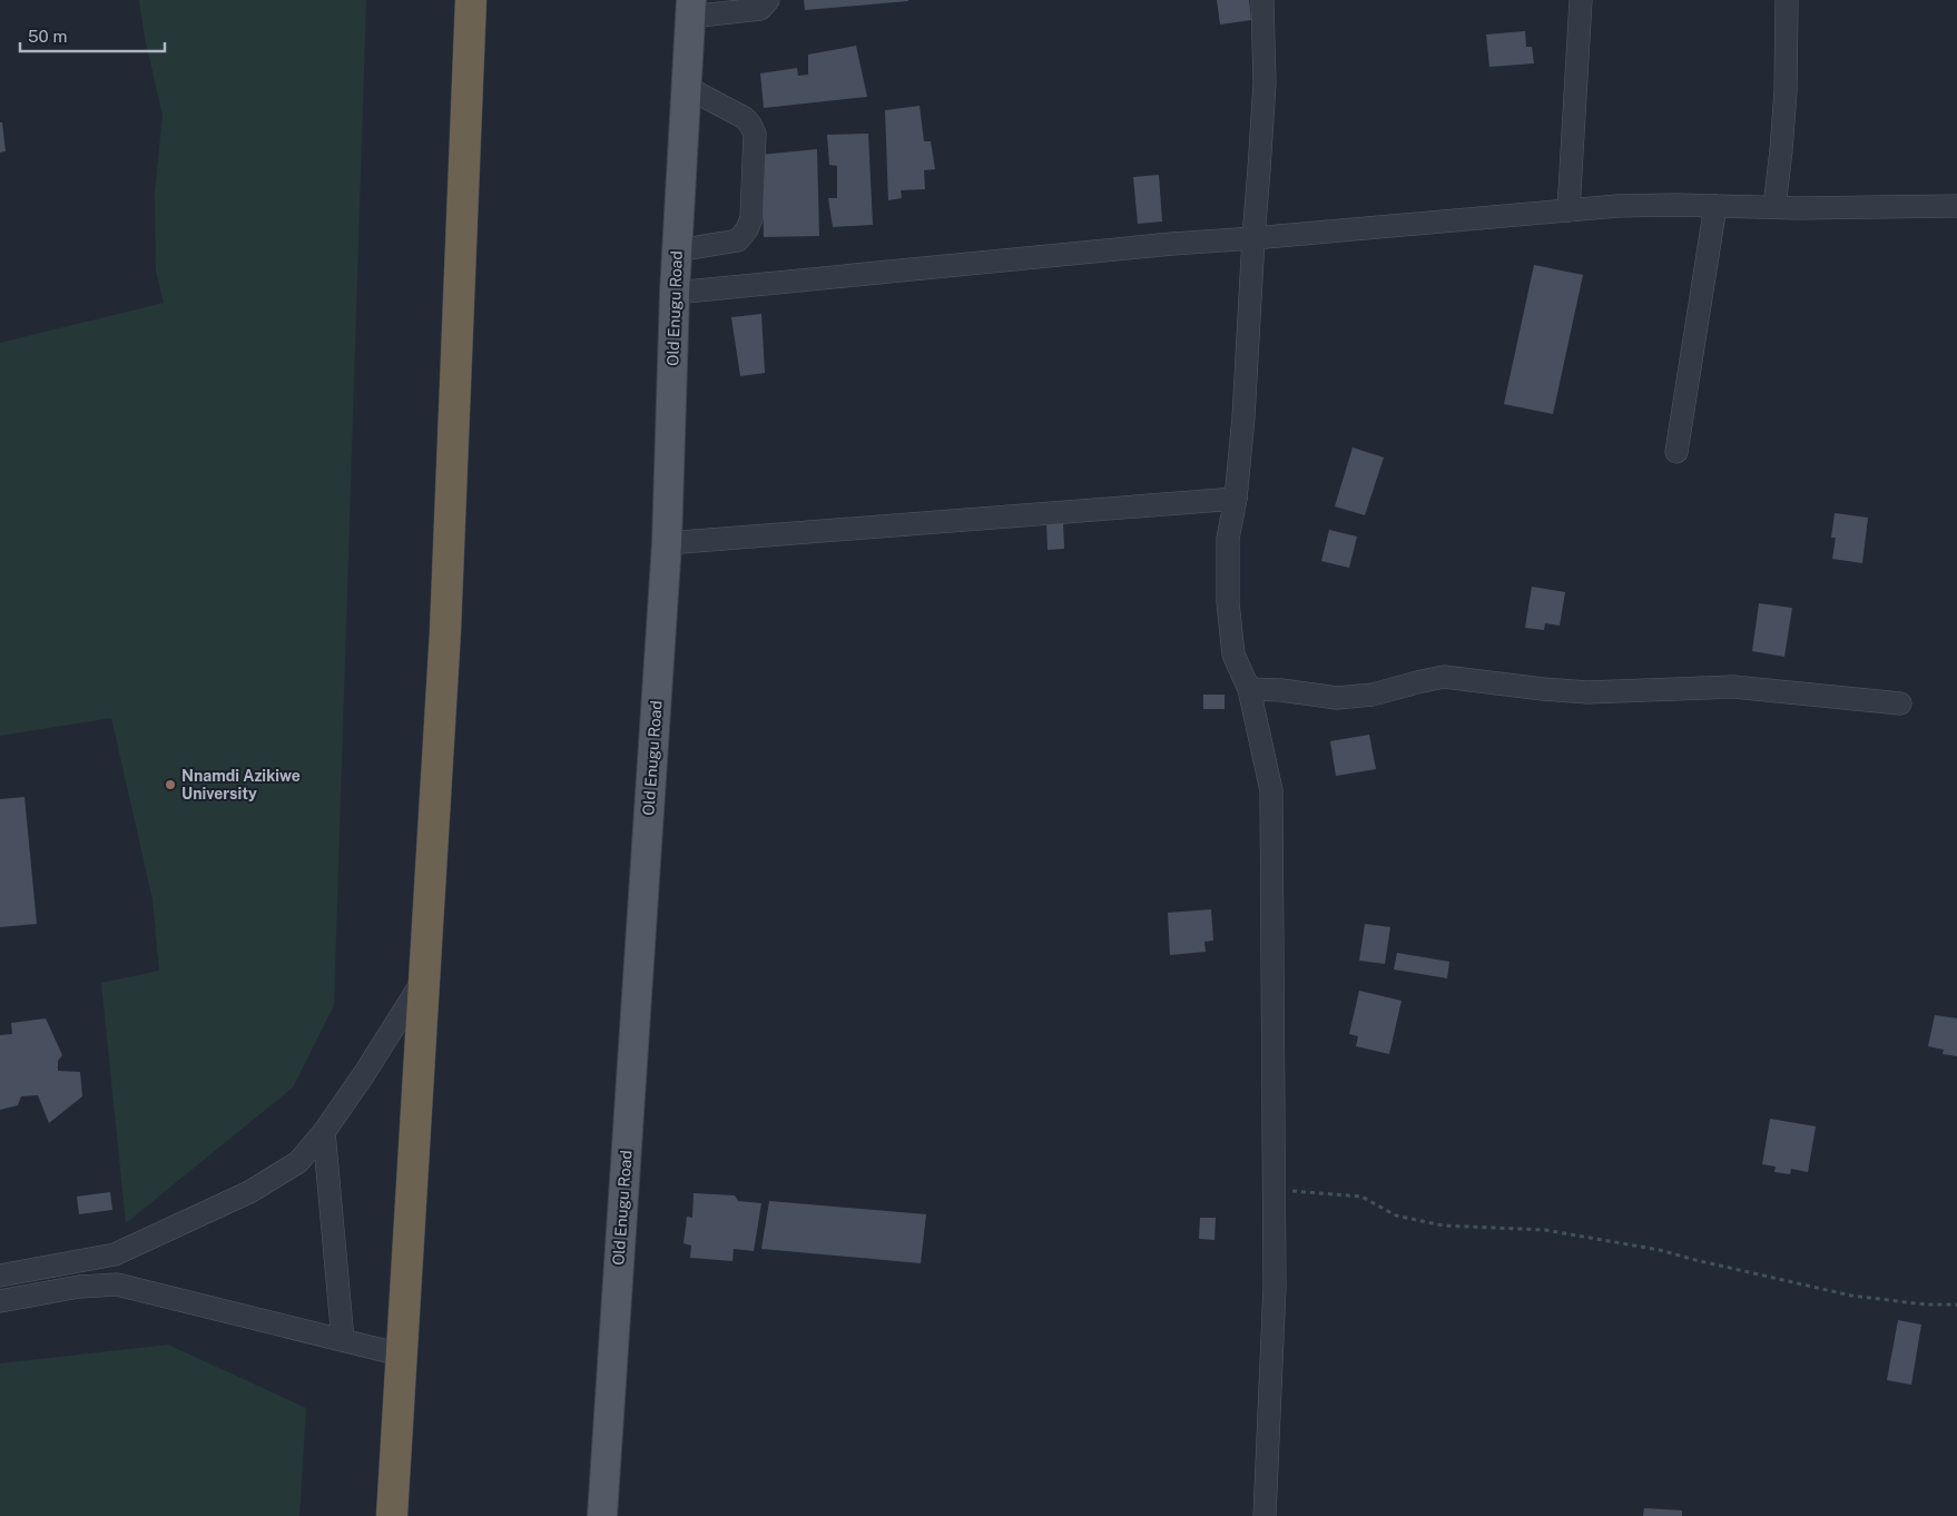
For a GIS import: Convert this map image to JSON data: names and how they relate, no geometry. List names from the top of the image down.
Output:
{
  "streets": {
    "main road": ["Old Enugu Road"]
  },
  "places": ["Nnamdi Azikiwe University"],
  "scale_bar": "50 m"
}
